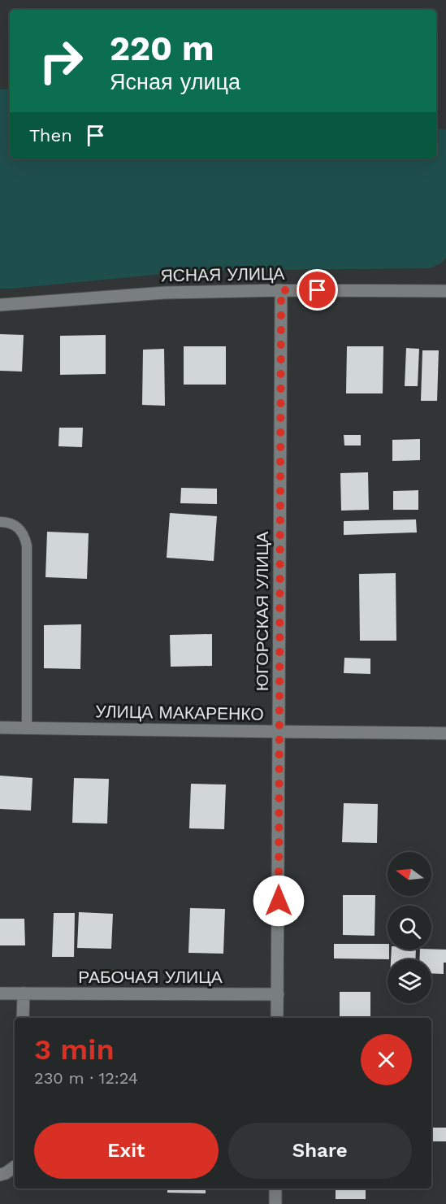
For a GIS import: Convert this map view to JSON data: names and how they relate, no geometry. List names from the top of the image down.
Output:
{
  "streets": {
    "street": [
      "ЯСНАЯ УЛИЦА",
      "ЮГОРСКАЯ УЛИЦА",
      "УЛИЦА МАКАРЕНКО",
      "РАБОЧАЯ УЛИЦА"
    ]
  },
  "crossings": [
    ["ЯСНАЯ УЛИЦА", "ЮГОРСКАЯ УЛИЦА"],
    ["ЮГОРСКАЯ УЛИЦА", "УЛИЦА МАКАРЕНКО"],
    ["ЮГОРСКАЯ УЛИЦА", "РАБОЧАЯ УЛИЦА"]
  ],
  "north": "left",
  "page": {
    "turn": ["220 m", "Ясная улица"],
    "then": "Then",
    "heading": ["3 min", "230 m · 12:24"],
    "buttons": ["Exit", "Share"]
  }
}
